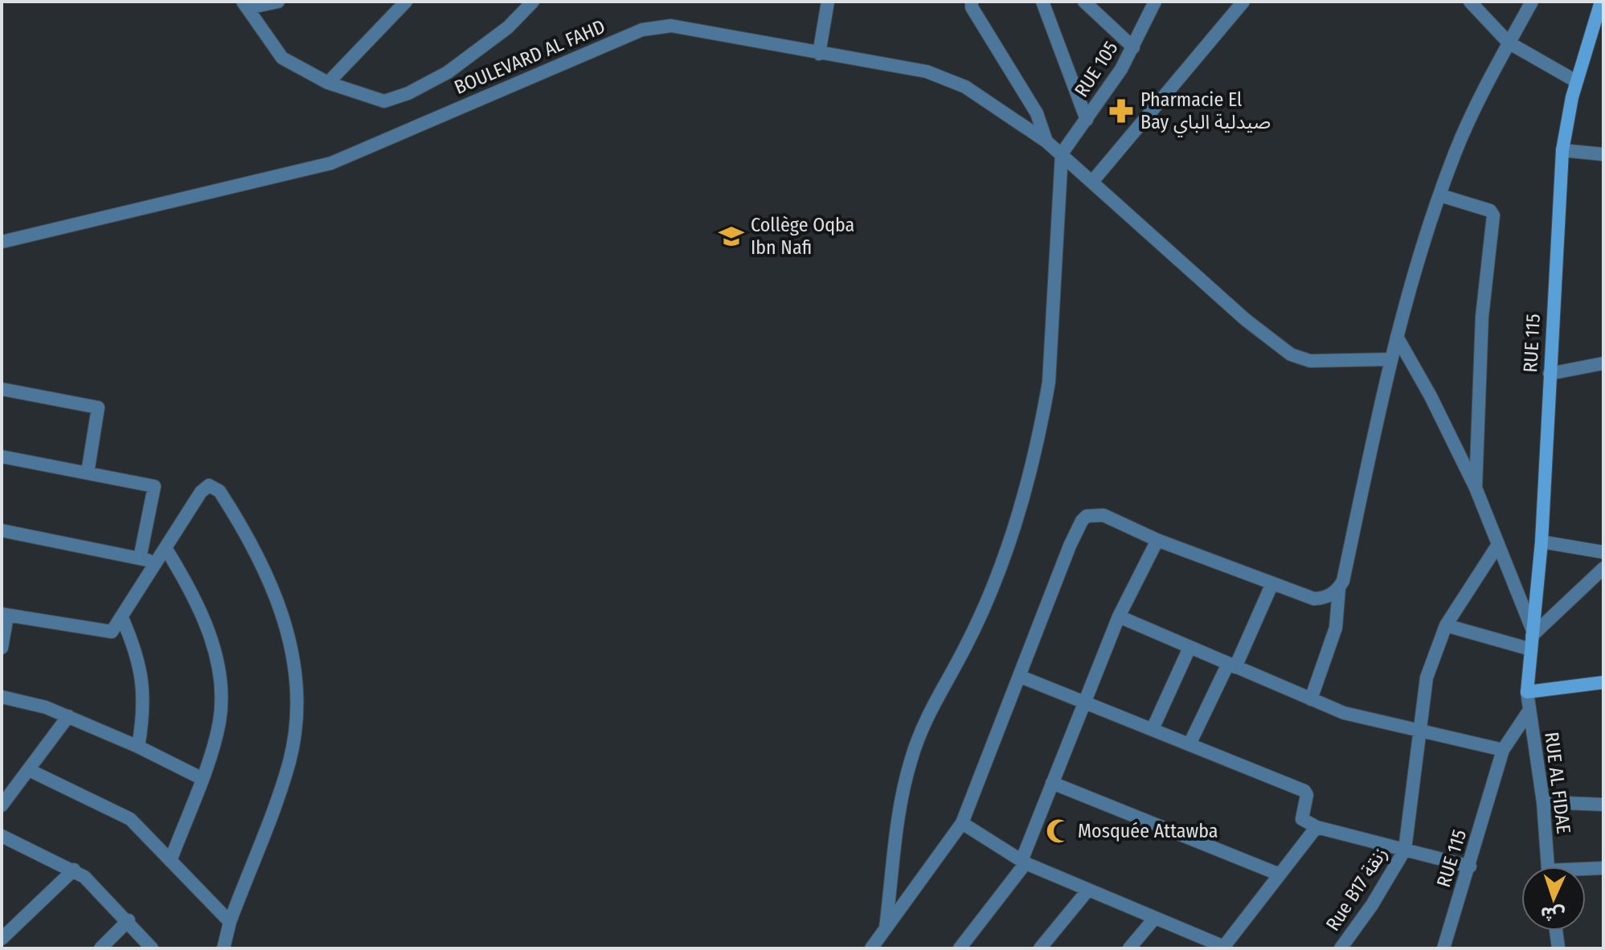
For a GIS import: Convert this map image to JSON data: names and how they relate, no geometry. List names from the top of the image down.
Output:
{
  "streets": {
    "street": [
      "BOULEVARD AL FAHD",
      "RUE 105",
      "RUE 115",
      "RUE AL FIDAE",
      "Rue B17 زنقة"
    ]
  },
  "crossings": [
    ["BOULEVARD AL FAHD", "RUE 105"],
    ["RUE 115", "RUE AL FIDAE"]
  ],
  "places": {
    "pharmacy": ["Pharmacie El Bay صيدلية الباي"],
    "school or university": ["Collège Oqba Ibn Nafi"],
    "mosque": ["Mosquée Attawba"]
  },
  "north": "bottom"
}
